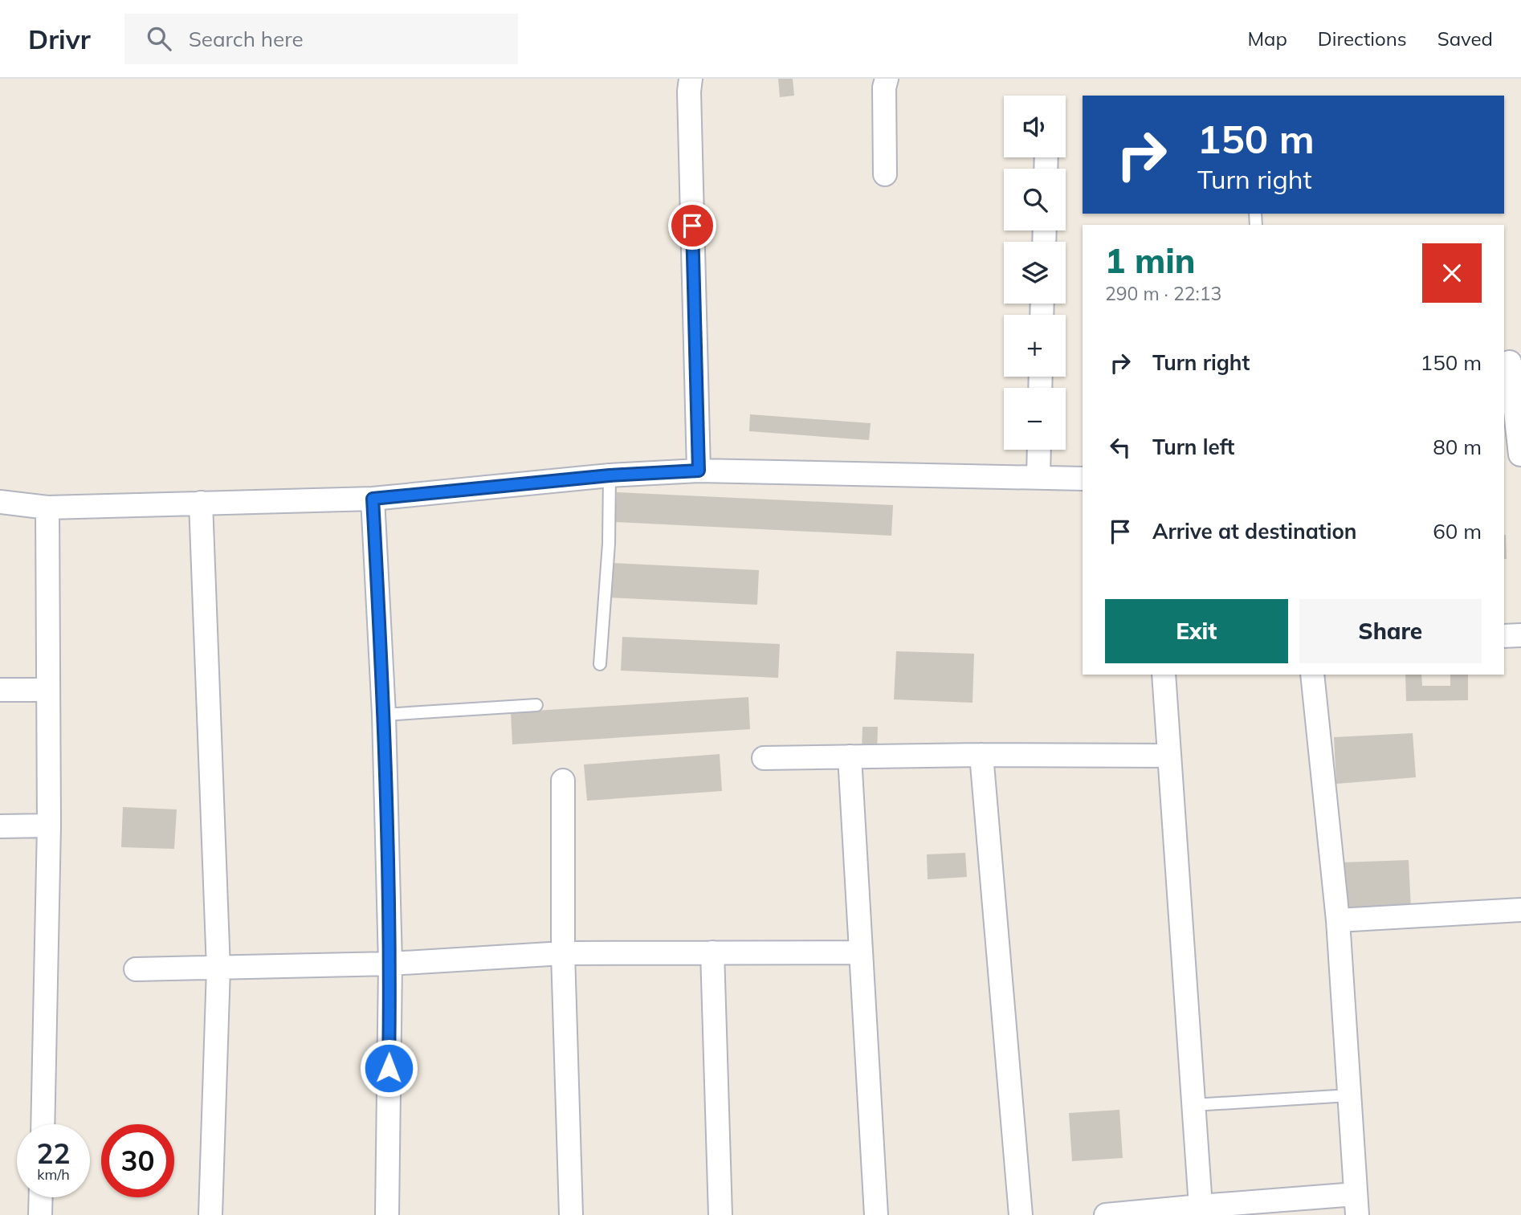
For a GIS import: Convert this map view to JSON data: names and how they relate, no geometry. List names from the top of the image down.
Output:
{
  "page": {
    "header": "Drivr",
    "search": "Search here",
    "nav": ["Map", "Directions", "Saved"],
    "map_buttons": ["+", "−"],
    "turn": ["150 m", "Turn right"],
    "heading": ["1 min", "290 m · 22:13"],
    "list": [
      {
        "name": "Turn right",
        "value": "150 m"
      },
      {
        "name": "Turn left",
        "value": "80 m"
      },
      {
        "name": "Arrive at destination",
        "value": "60 m"
      }
    ],
    "buttons": ["Exit", "Share"],
    "speed": "22 km/h",
    "limit": "30"
  }
}
